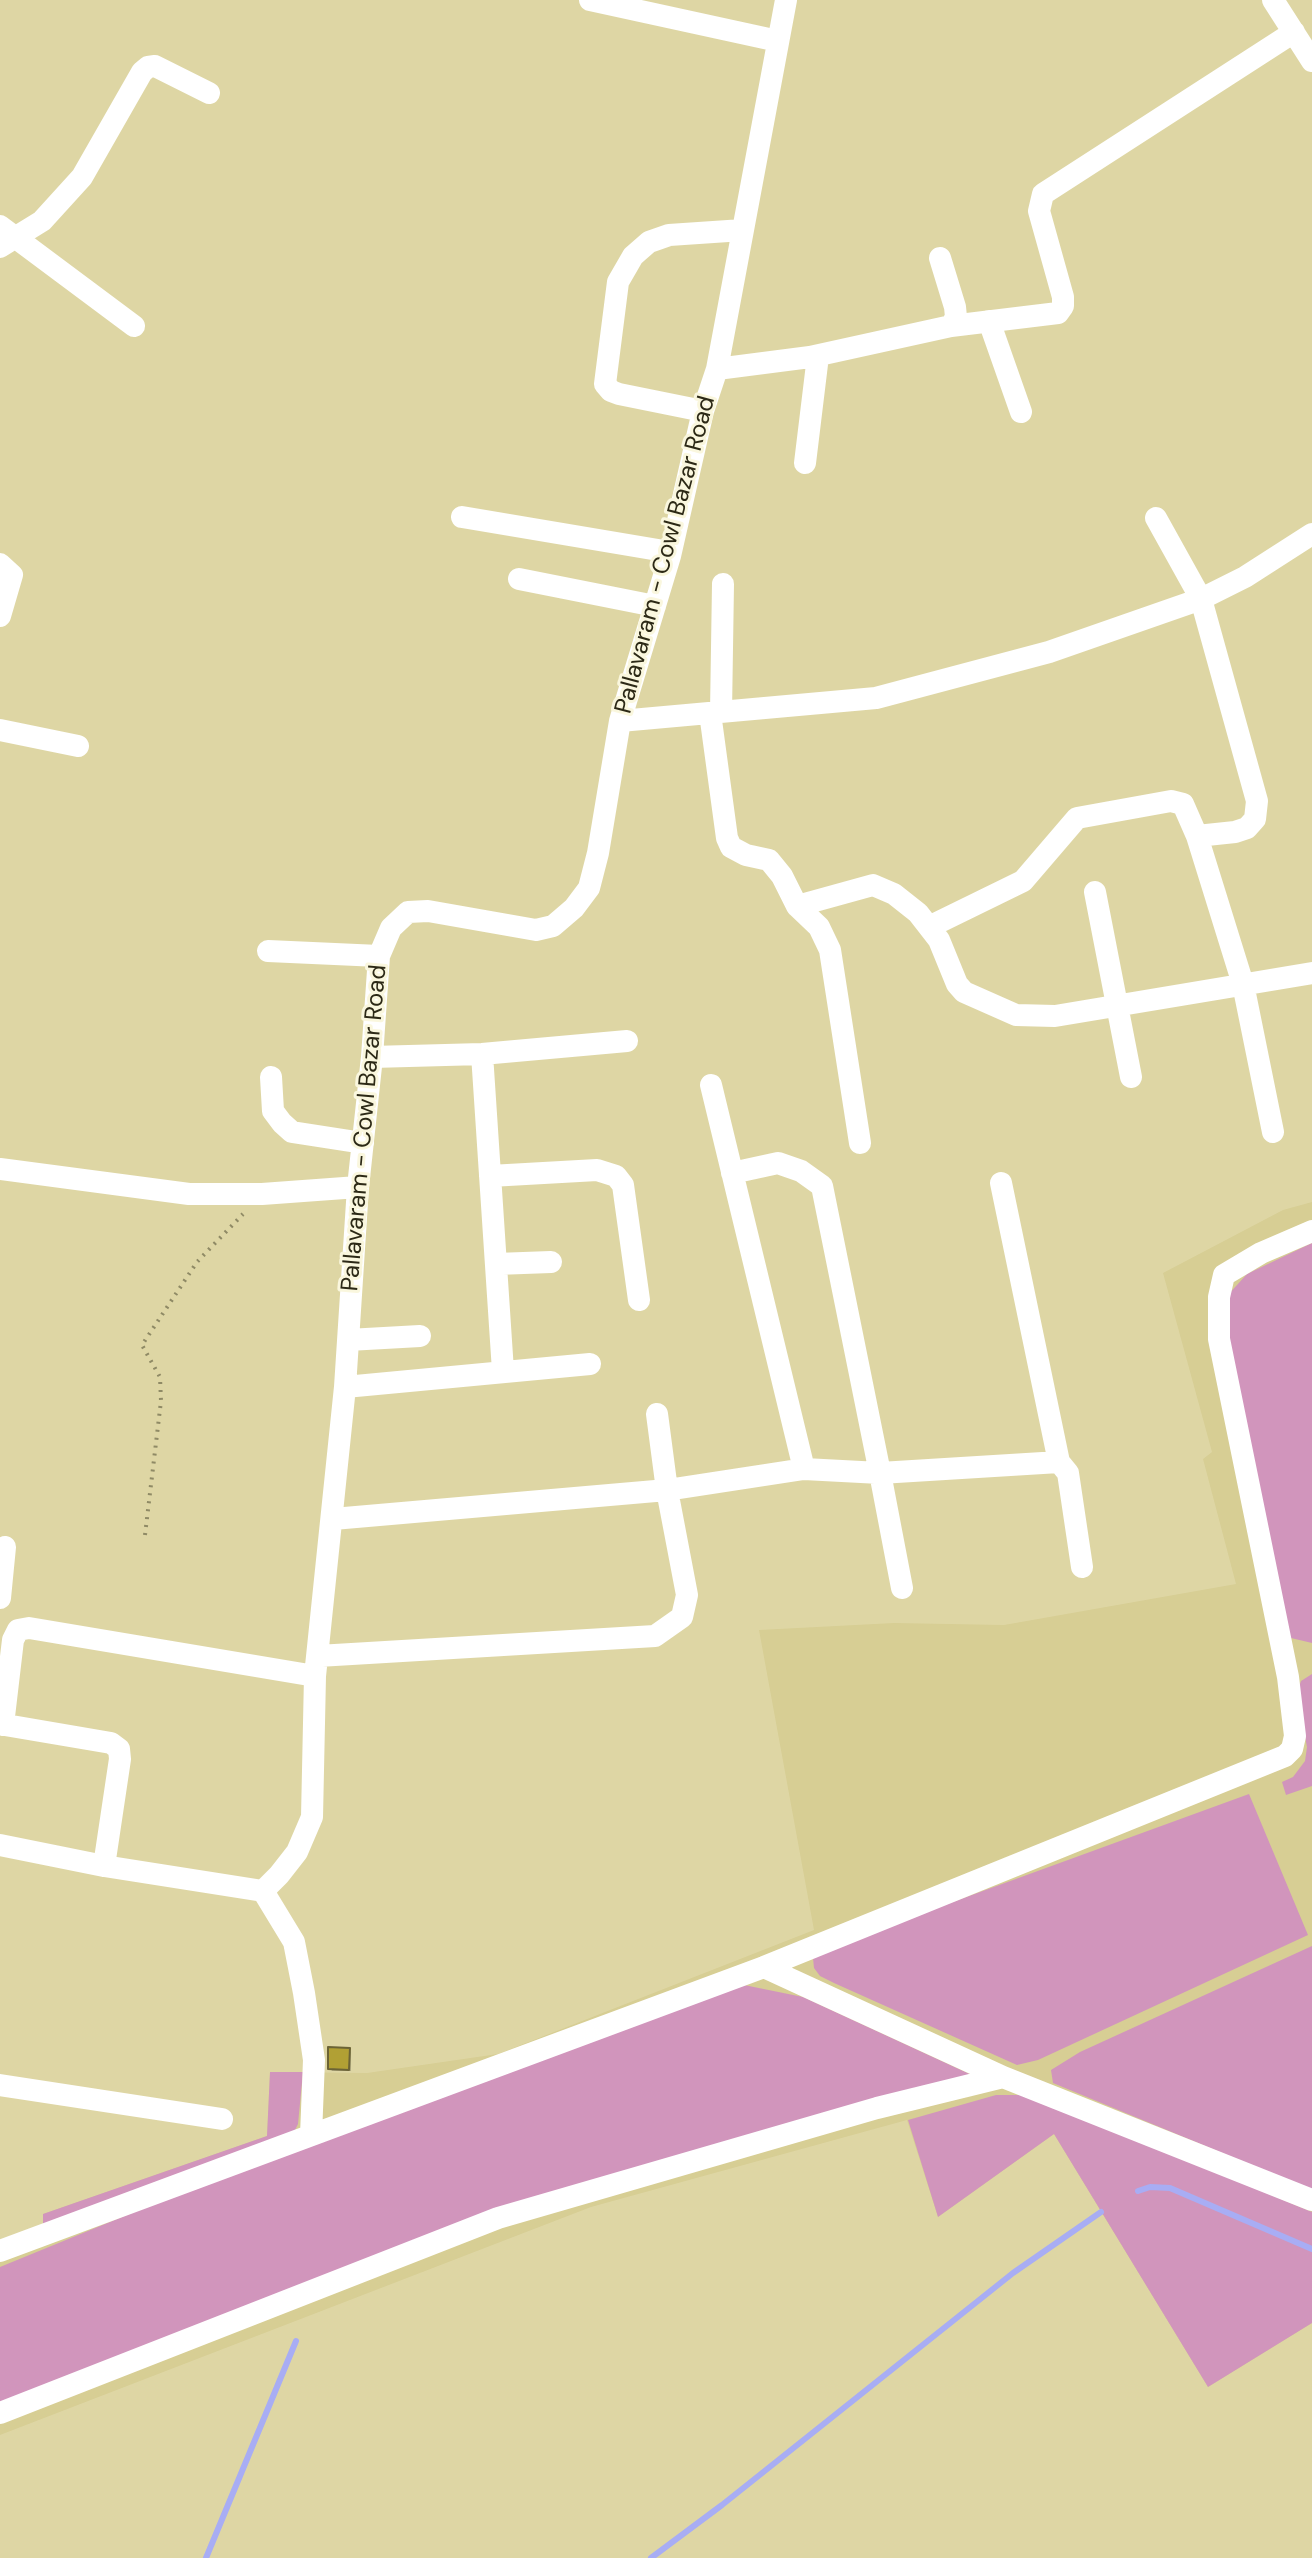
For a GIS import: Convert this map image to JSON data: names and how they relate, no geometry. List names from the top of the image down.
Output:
{
  "streets": {
    "street": ["Pallavaram - Cowl Bazar Road"]
  }
}
